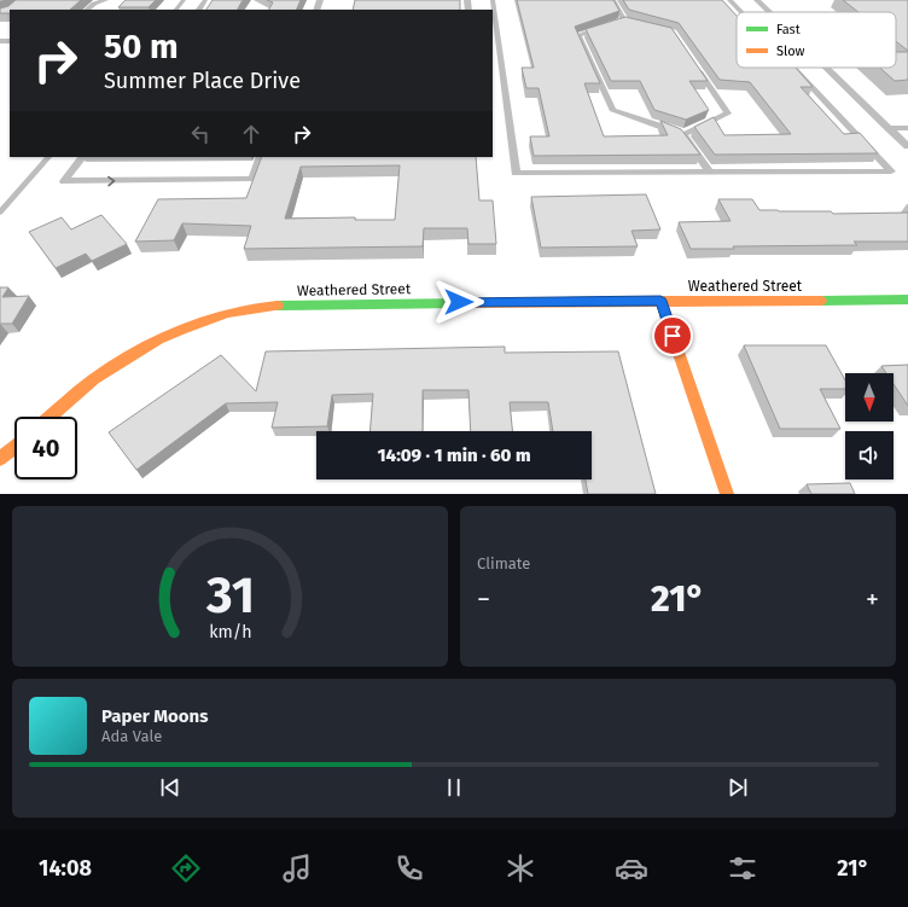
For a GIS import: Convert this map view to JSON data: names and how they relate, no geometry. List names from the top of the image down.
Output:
{
  "streets": {
    "street": ["Weathered Street"]
  },
  "legend": ["Fast", "Slow"],
  "north": "bottom",
  "page": {
    "turn": ["50 m", "Summer Place Drive"],
    "limit": "40",
    "trip": "14:09 · 1 min · 60 m",
    "tile": "Climate",
    "heat": ["−", "21°", "+"],
    "song": ["Paper Moons", "Ada Vale"],
    "tabs": ["14:08", "21°"],
    "gauge": ["31", "km/h"]
  }
}
